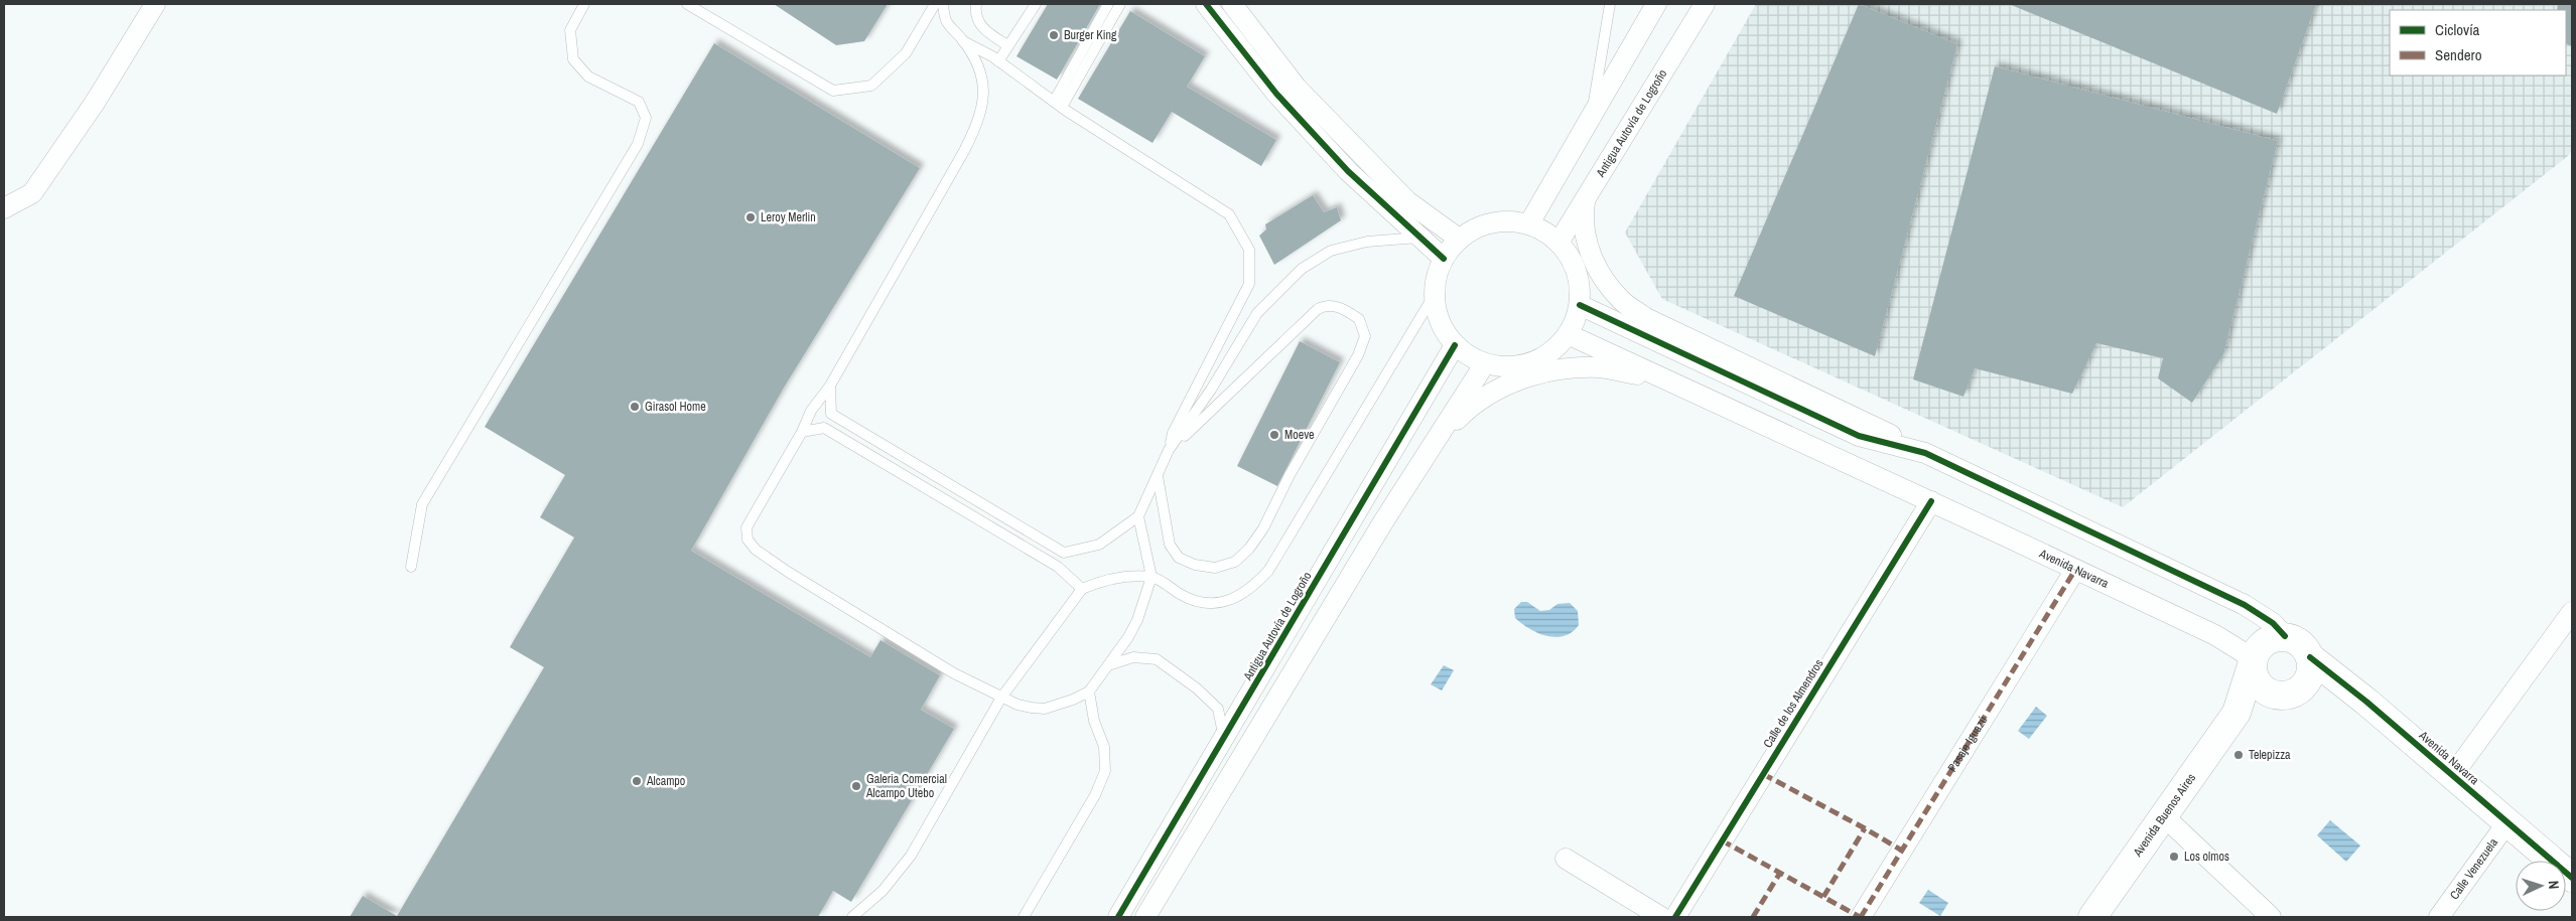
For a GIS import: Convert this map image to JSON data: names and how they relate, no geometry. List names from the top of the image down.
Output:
{
  "streets": {
    "street": [
      "Antigua Autovía de Logroño",
      "Avenida Navarra",
      "Calle de los Almendros",
      "Pasaje Iguazú",
      "Avenida Buenos Aires",
      "Calle Venezuela"
    ]
  },
  "crossings": [
    ["Avenida Navarra", "Calle de los Almendros"],
    ["Avenida Navarra", "Pasaje Iguazú"],
    ["Avenida Navarra", "Avenida Buenos Aires"],
    ["Avenida Navarra", "Calle Venezuela"]
  ],
  "places": [
    "Burger King",
    "Leroy Merlin",
    "Girasol Home",
    "Moeve",
    "Telepizza",
    "Alcampo",
    "Galeria Comercial Alcampo Utebo",
    "Los olmos"
  ],
  "legend": ["Ciclovía", "Sendero"],
  "north": "right"
}
